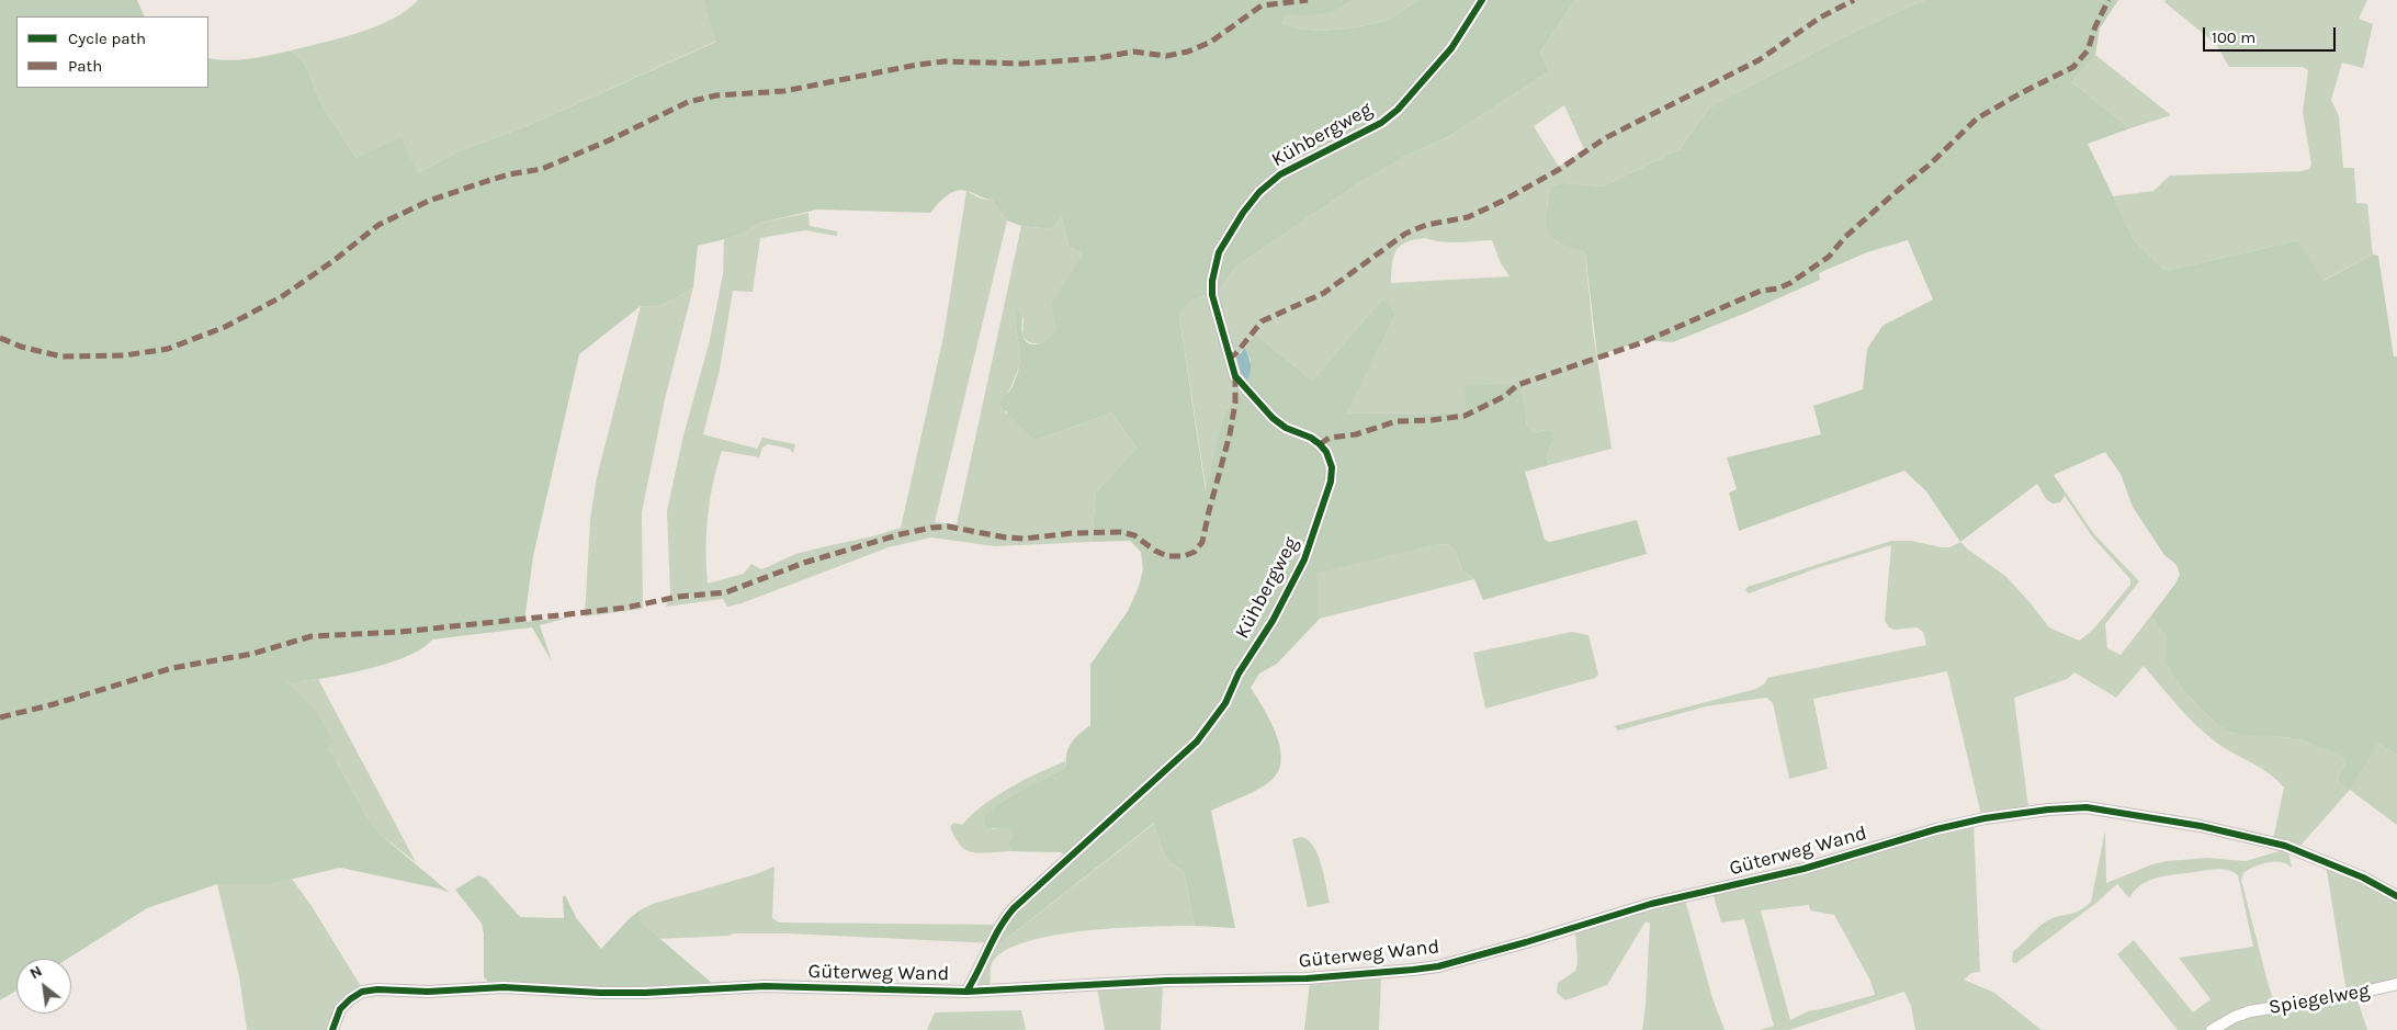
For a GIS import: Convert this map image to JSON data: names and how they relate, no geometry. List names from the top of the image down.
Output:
{
  "streets": {
    "street": ["Kühbergweg", "Güterweg Wand", "Spiegelweg"]
  },
  "crossings": [
    ["Kühbergweg", "Güterweg Wand"]
  ],
  "legend": ["Cycle path", "Path"],
  "scale_bar": "100 m",
  "north": "top left"
}
